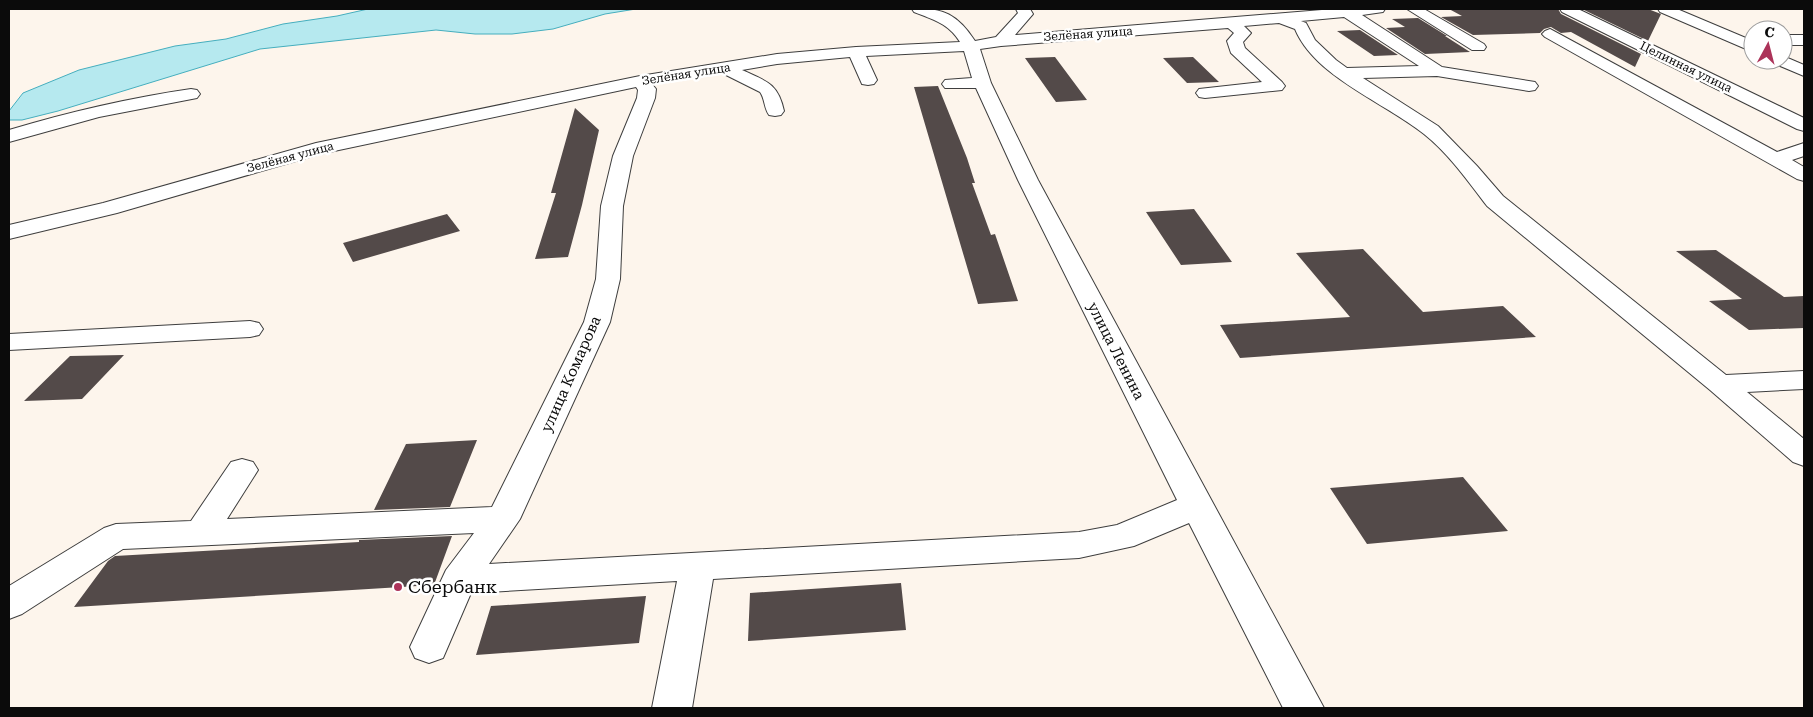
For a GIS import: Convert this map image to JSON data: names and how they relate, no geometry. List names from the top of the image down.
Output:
{
  "streets": {
    "street": [
      "Зелёная улица",
      "Целинная улица",
      "улица Ленина",
      "улица Комарова"
    ]
  },
  "crossings": [
    ["Зелёная улица", "улица Ленина"],
    ["Зелёная улица", "улица Комарова"]
  ],
  "places": ["Сбербанк"],
  "north": "top"
}
